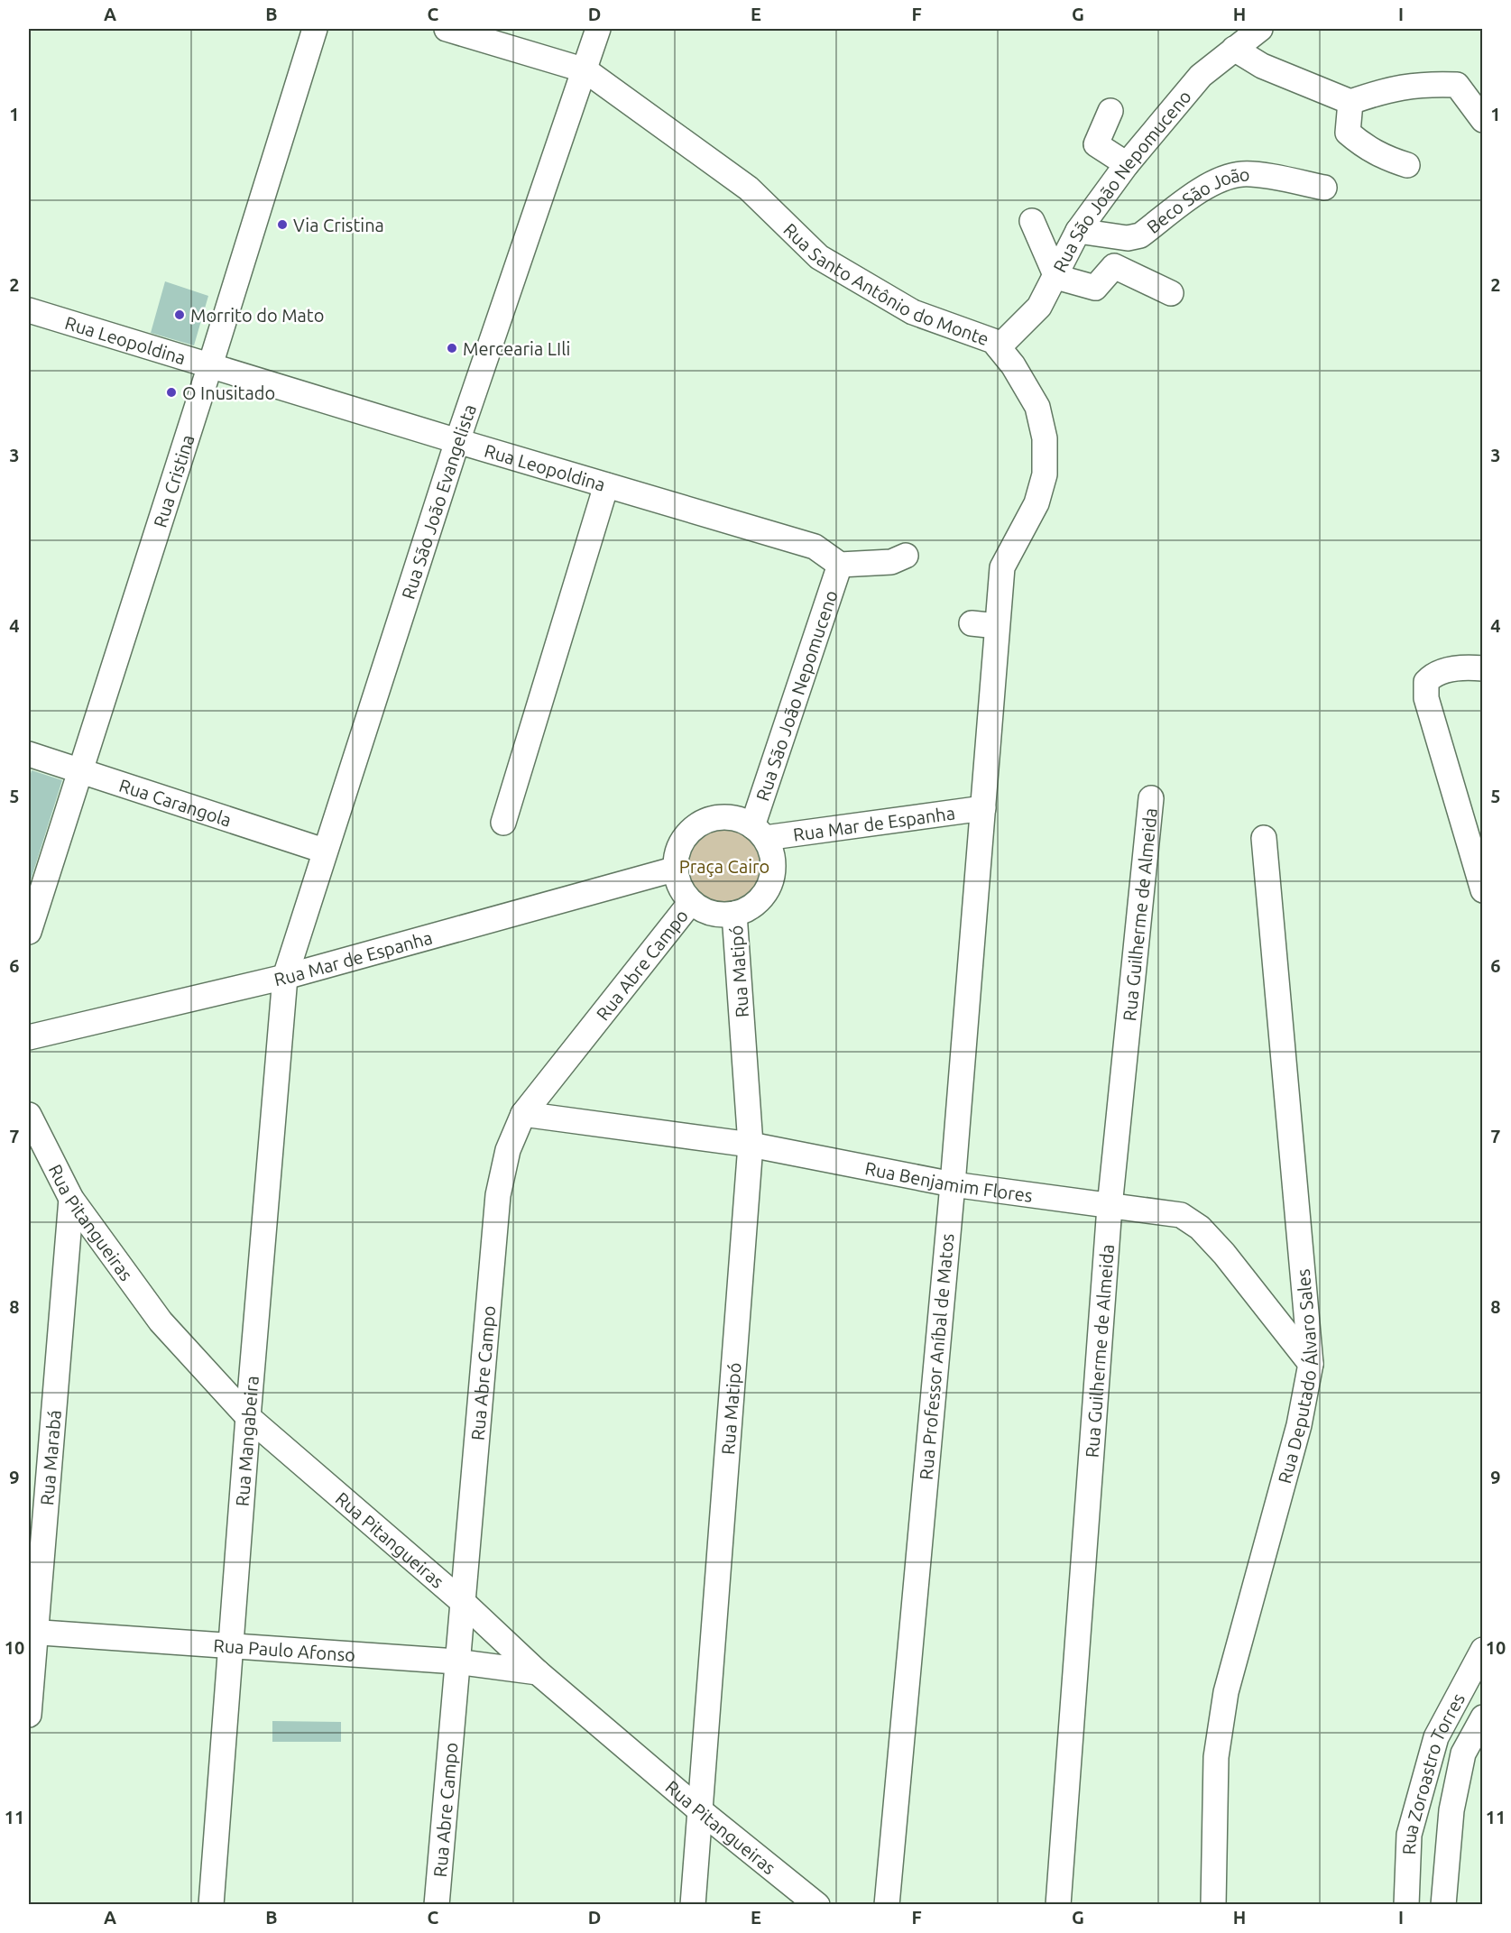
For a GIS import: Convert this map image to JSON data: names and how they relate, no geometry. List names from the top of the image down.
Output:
{
  "streets": {
    "street": [
      "Rua São João Nepomuceno",
      "Beco São João",
      "Rua Santo Antônio do Monte",
      "Rua Leopoldina",
      "Rua Cristina",
      "Rua São João Evangelista",
      "Rua Carangola",
      "Rua Mar de Espanha",
      "Rua Guilherme de Almeida",
      "Rua Abre Campo",
      "Rua Matipó",
      "Rua Benjamim Flores",
      "Rua Pitangueiras",
      "Rua Professor Aníbal de Matos",
      "Rua Deputado Álvaro Sales",
      "Rua Mangabeira",
      "Rua Marabá",
      "Rua Paulo Afonso",
      "Rua Zoroastro Torres"
    ]
  },
  "crossings": [
    ["Rua São João Nepomuceno", "Beco São João"],
    ["Rua São João Nepomuceno", "Rua Santo Antônio do Monte"],
    ["Rua São João Nepomuceno", "Rua Leopoldina"],
    ["Rua São João Nepomuceno", "Rua Mar de Espanha"],
    ["Rua São João Nepomuceno", "Rua Abre Campo"],
    ["Rua São João Nepomuceno", "Rua Matipó"],
    ["Rua Santo Antônio do Monte", "Rua São João Evangelista"],
    ["Rua Santo Antônio do Monte", "Rua Mar de Espanha"],
    ["Rua Santo Antônio do Monte", "Rua Professor Aníbal de Matos"],
    ["Rua Leopoldina", "Rua Cristina"],
    ["Rua Leopoldina", "Rua São João Evangelista"],
    ["Rua Cristina", "Rua Carangola"],
    ["Rua São João Evangelista", "Rua Carangola"],
    ["Rua São João Evangelista", "Rua Mar de Espanha"],
    ["Rua São João Evangelista", "Rua Mangabeira"],
    ["Rua Mar de Espanha", "Rua Abre Campo"],
    ["Rua Mar de Espanha", "Rua Matipó"],
    ["Rua Mar de Espanha", "Rua Professor Aníbal de Matos"],
    ["Rua Mar de Espanha", "Rua Mangabeira"],
    ["Rua Guilherme de Almeida", "Rua Benjamim Flores"],
    ["Rua Abre Campo", "Rua Matipó"],
    ["Rua Abre Campo", "Rua Benjamim Flores"],
    ["Rua Abre Campo", "Rua Pitangueiras"],
    ["Rua Abre Campo", "Rua Paulo Afonso"],
    ["Rua Matipó", "Rua Benjamim Flores"],
    ["Rua Matipó", "Rua Pitangueiras"],
    ["Rua Benjamim Flores", "Rua Professor Aníbal de Matos"],
    ["Rua Benjamim Flores", "Rua Deputado Álvaro Sales"],
    ["Rua Pitangueiras", "Rua Mangabeira"],
    ["Rua Pitangueiras", "Rua Marabá"],
    ["Rua Pitangueiras", "Rua Paulo Afonso"],
    ["Rua Mangabeira", "Rua Paulo Afonso"],
    ["Rua Marabá", "Rua Paulo Afonso"]
  ],
  "parks": ["Praça Cairo"],
  "places": [
    "Via Cristina",
    "Morrito do Mato",
    "Mercearia LIli",
    "O Inusitado"
  ],
  "grid": {
    "columns": [
      "A",
      "B",
      "C",
      "D",
      "E",
      "F",
      "G",
      "H",
      "I"
    ],
    "rows": [
      "1",
      "2",
      "3",
      "4",
      "5",
      "6",
      "7",
      "8",
      "9",
      "10",
      "11"
    ]
  }
}
